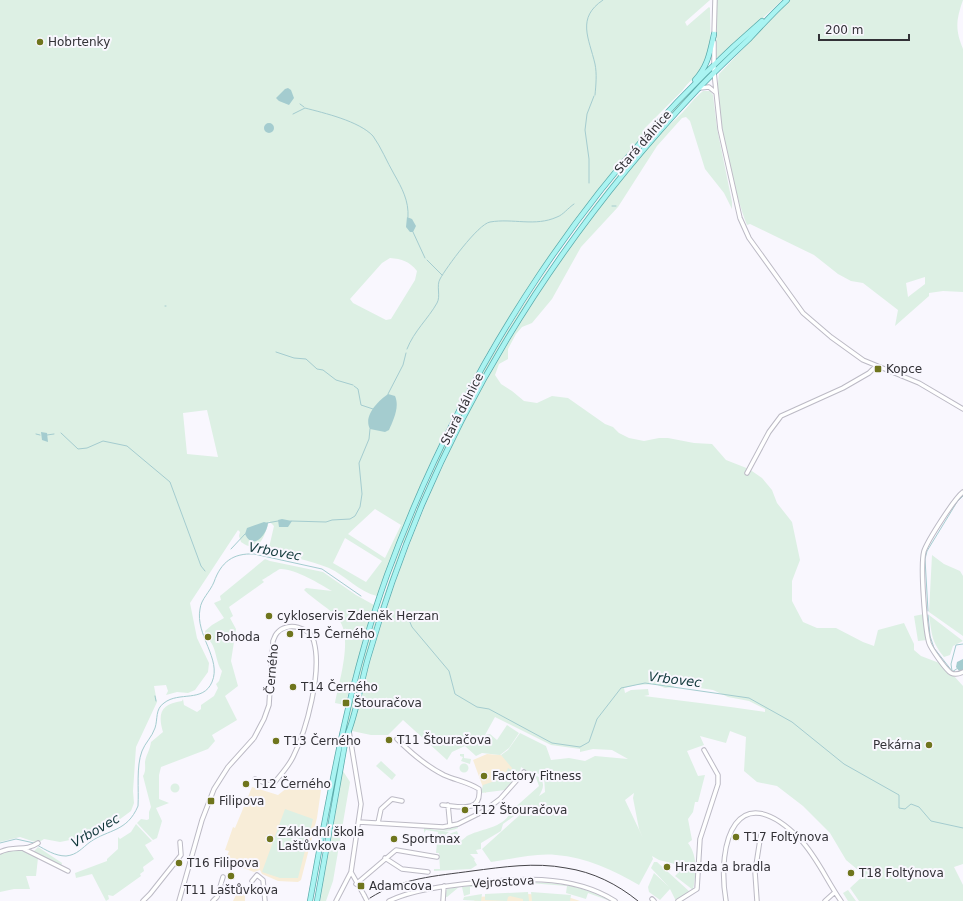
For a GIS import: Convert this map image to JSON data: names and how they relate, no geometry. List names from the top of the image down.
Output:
{
  "streets": {
    "main road": ["Stará dálnice"],
    "street": ["Černého", "Vejrostova"]
  },
  "water": ["Vrbovec"],
  "places": {
    "other": [
      "Hobrtenky",
      "cykloservis Zdeněk Herzan",
      "T15 Černého",
      "Pohoda",
      "T14 Černého",
      "T11 Štouračova",
      "T13 Černého",
      "Pekárna",
      "Factory Fitness",
      "T12 Černého",
      "T12 Štouračova",
      "T17 Foltýnova",
      "Základní škola Laštůvkova",
      "Sportmax",
      "T16 Filipova",
      "Hrazda a bradla",
      "T18 Foltýnova",
      "T11 Laštůvkova"
    ],
    "transit": [
      "Kopce",
      "Štouračova",
      "Filipova",
      "Adamcova"
    ]
  },
  "scale_bar": "200 m"
}
